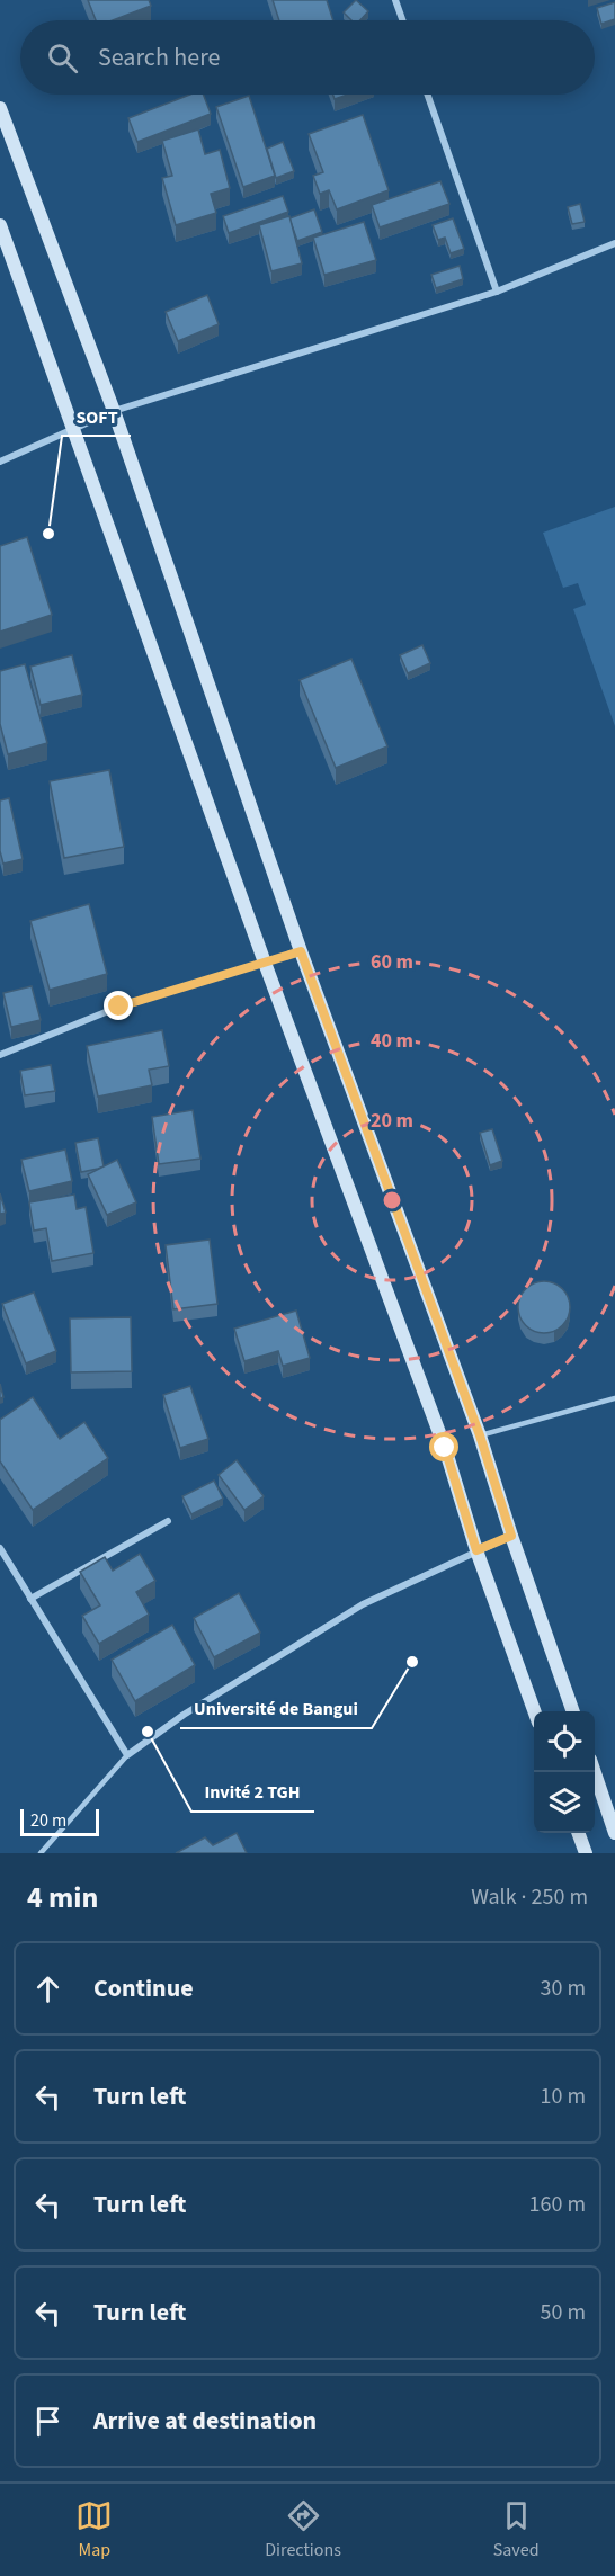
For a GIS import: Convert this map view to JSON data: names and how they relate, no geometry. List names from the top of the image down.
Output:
{
  "places": ["SOFT", "Université de Bangui", "Invité 2 TGH"],
  "scale_bar": "20 m",
  "page": {
    "search": "Search here",
    "scale": "20 m",
    "heading": ["4 min", "Walk · 250 m"],
    "list": [
      ["Continue", "30 m"],
      ["Turn left", "10 m"],
      ["Turn left", "160 m"],
      ["Turn left", "50 m"],
      "Arrive at destination"
    ],
    "nav": ["Map", "Directions", "Saved"]
  },
  "rings": ["60 m", "40 m", "20 m"]
}
